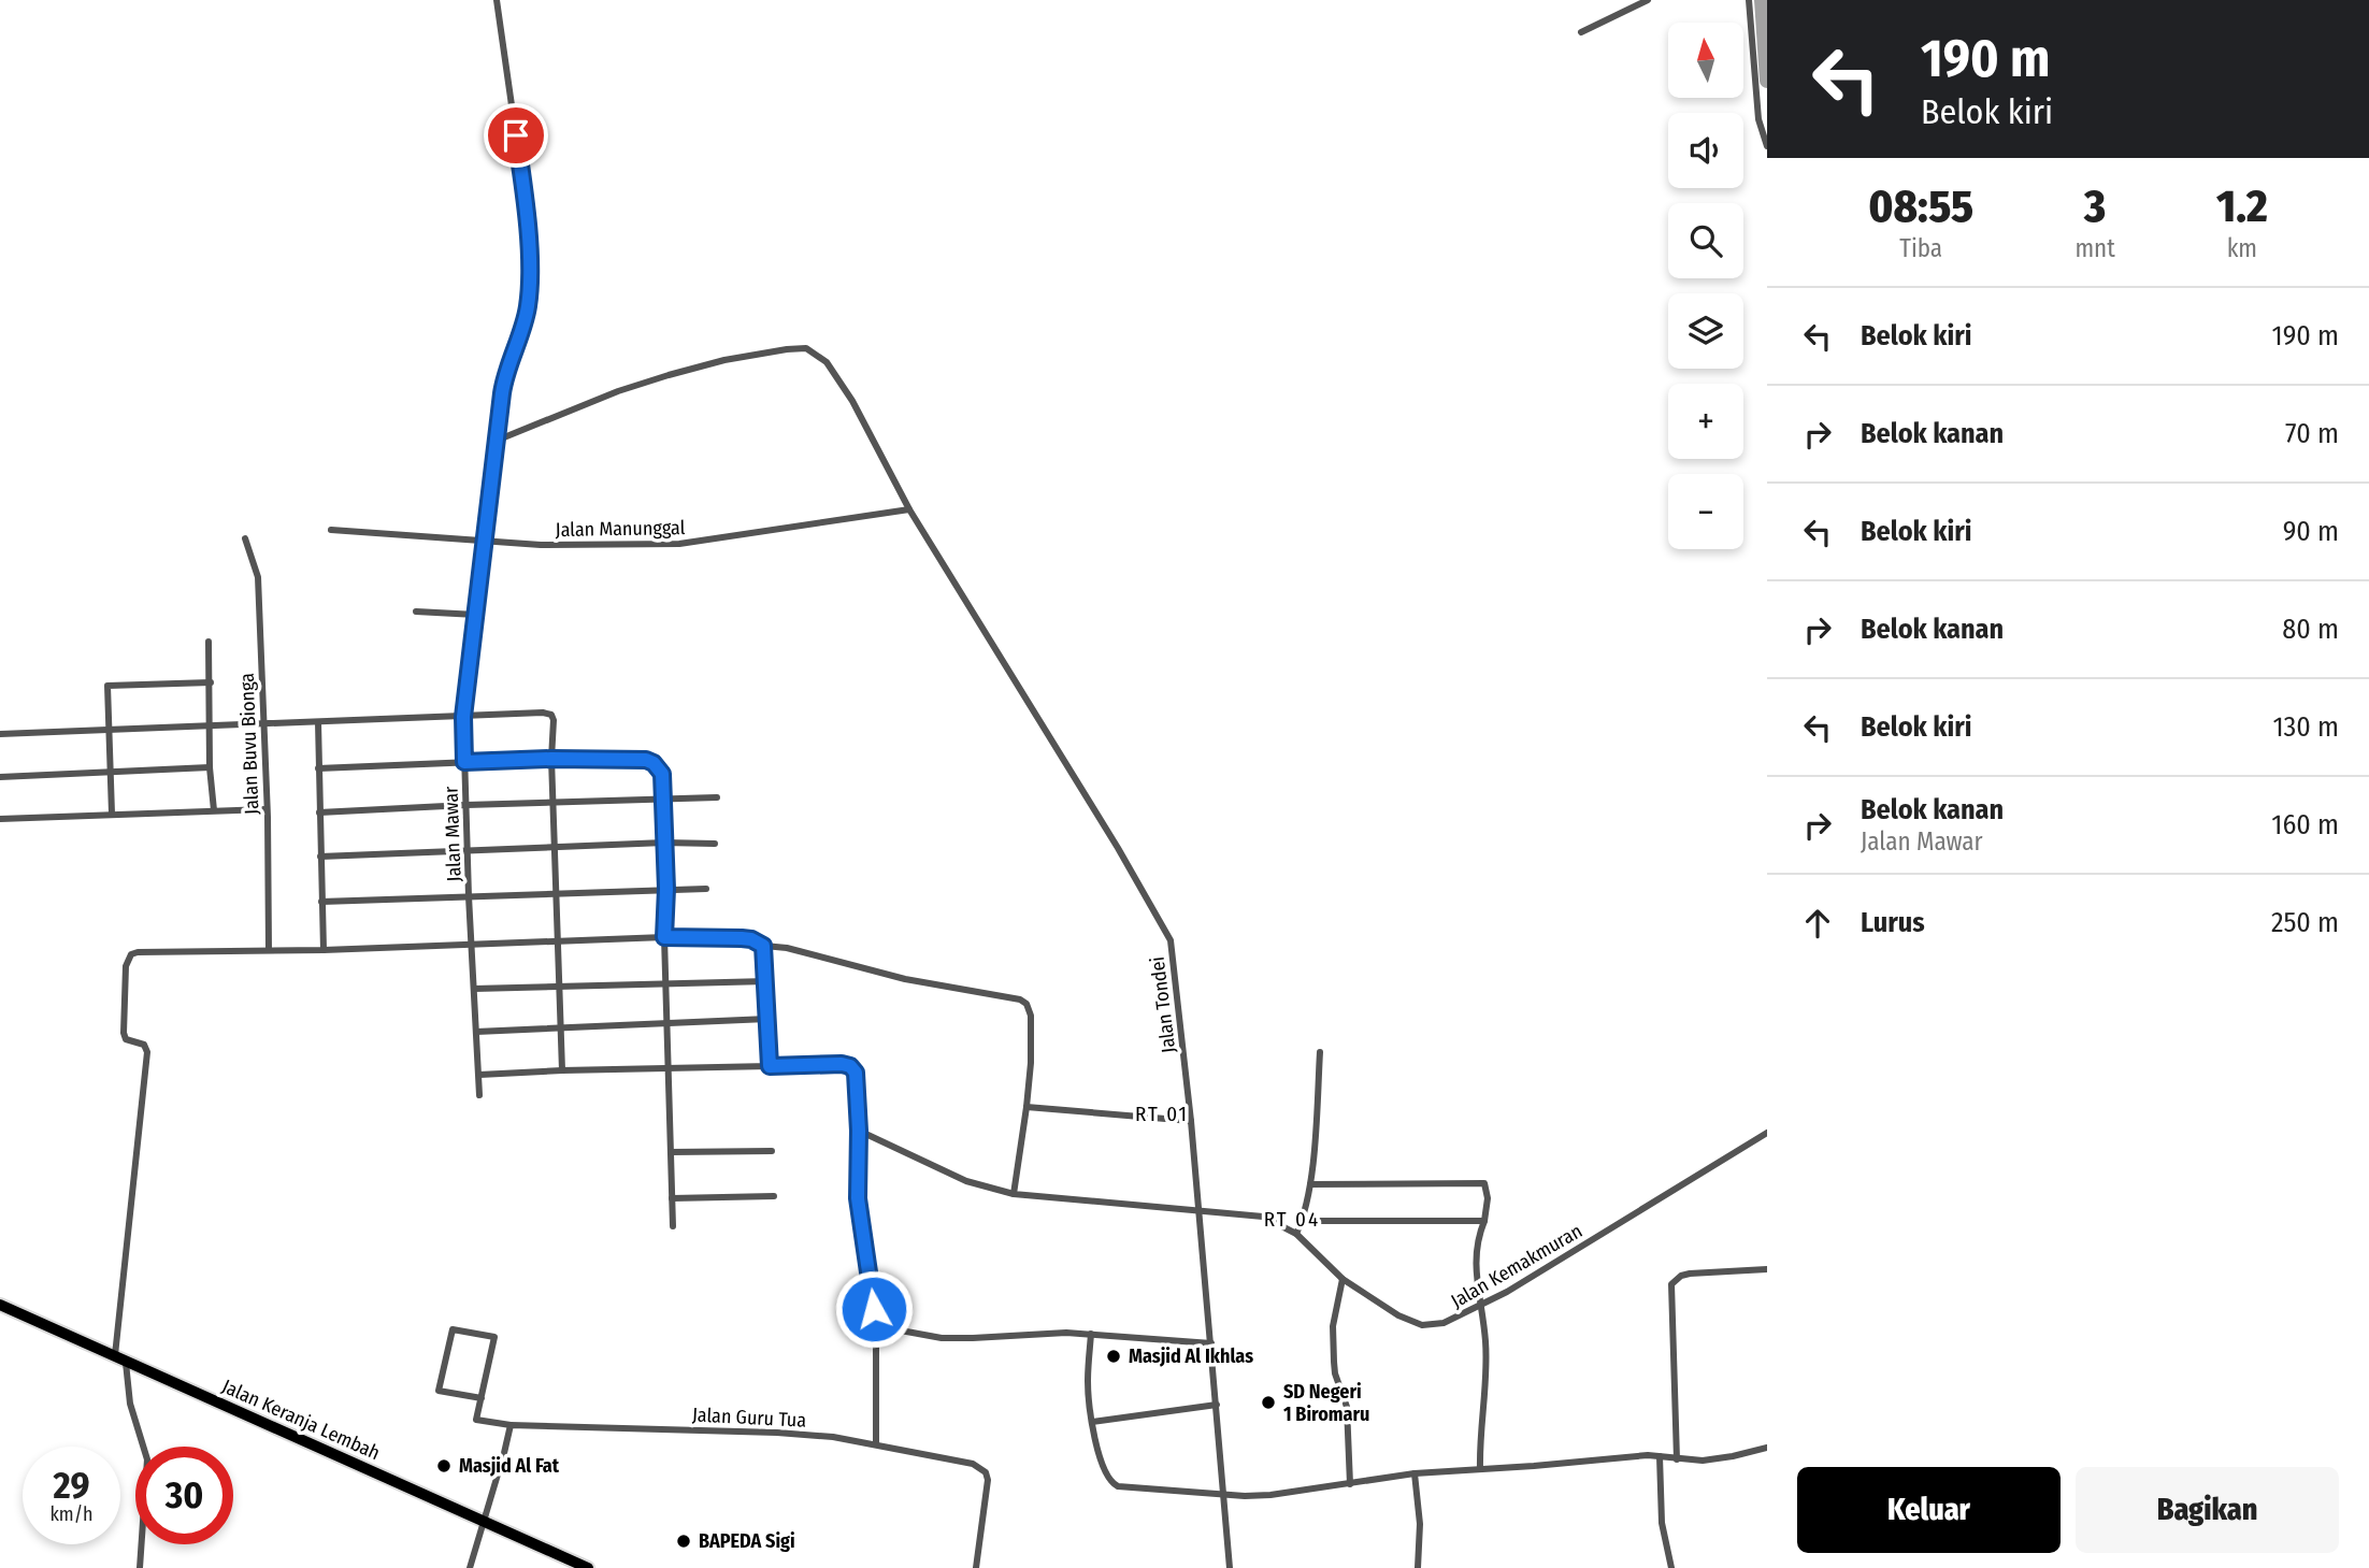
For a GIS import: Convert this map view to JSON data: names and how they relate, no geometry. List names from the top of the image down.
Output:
{
  "streets": {
    "main road": ["Jalan Keranja Lembah"],
    "street": [
      "Jalan Manunggal",
      "Jalan Buvu Bionga",
      "Jalan Mawar",
      "Jalan Tondei",
      "Jalan Kemakmuran",
      "Jalan Guru Tua"
    ]
  },
  "crossings": [
    ["Jalan Manunggal", "Jalan Mawar"],
    ["Jalan Manunggal", "Jalan Tondei"],
    ["Jalan Mawar", "Jalan Tondei"],
    ["Jalan Tondei", "Jalan Kemakmuran"]
  ],
  "districts": ["RT 01", "RT 04"],
  "places": [
    "Masjid Al Ikhlas",
    "SD Negeri 1 Biromaru",
    "Masjid Al Fat",
    "BAPEDA Sigi"
  ],
  "north": "top",
  "page": {
    "turn": ["190 m", "Belok kiri"],
    "map_buttons": ["+", "−"],
    "eta": [
      "08:55",
      "Tiba",
      "3",
      "mnt",
      "1.2",
      "km"
    ],
    "list": [
      {
        "name": "Belok kiri",
        "value": "190 m"
      },
      {
        "name": "Belok kanan",
        "value": "70 m"
      },
      {
        "name": "Belok kiri",
        "value": "90 m"
      },
      {
        "name": "Belok kanan",
        "value": "80 m"
      },
      {
        "name": "Belok kiri",
        "value": "130 m"
      },
      {
        "name": "Belok kanan",
        "note": "Jalan Mawar",
        "value": "160 m"
      },
      {
        "name": "Lurus",
        "value": "250 m"
      }
    ],
    "speed": "29 km/h",
    "limit": "30",
    "buttons": ["Keluar", "Bagikan"]
  }
}
